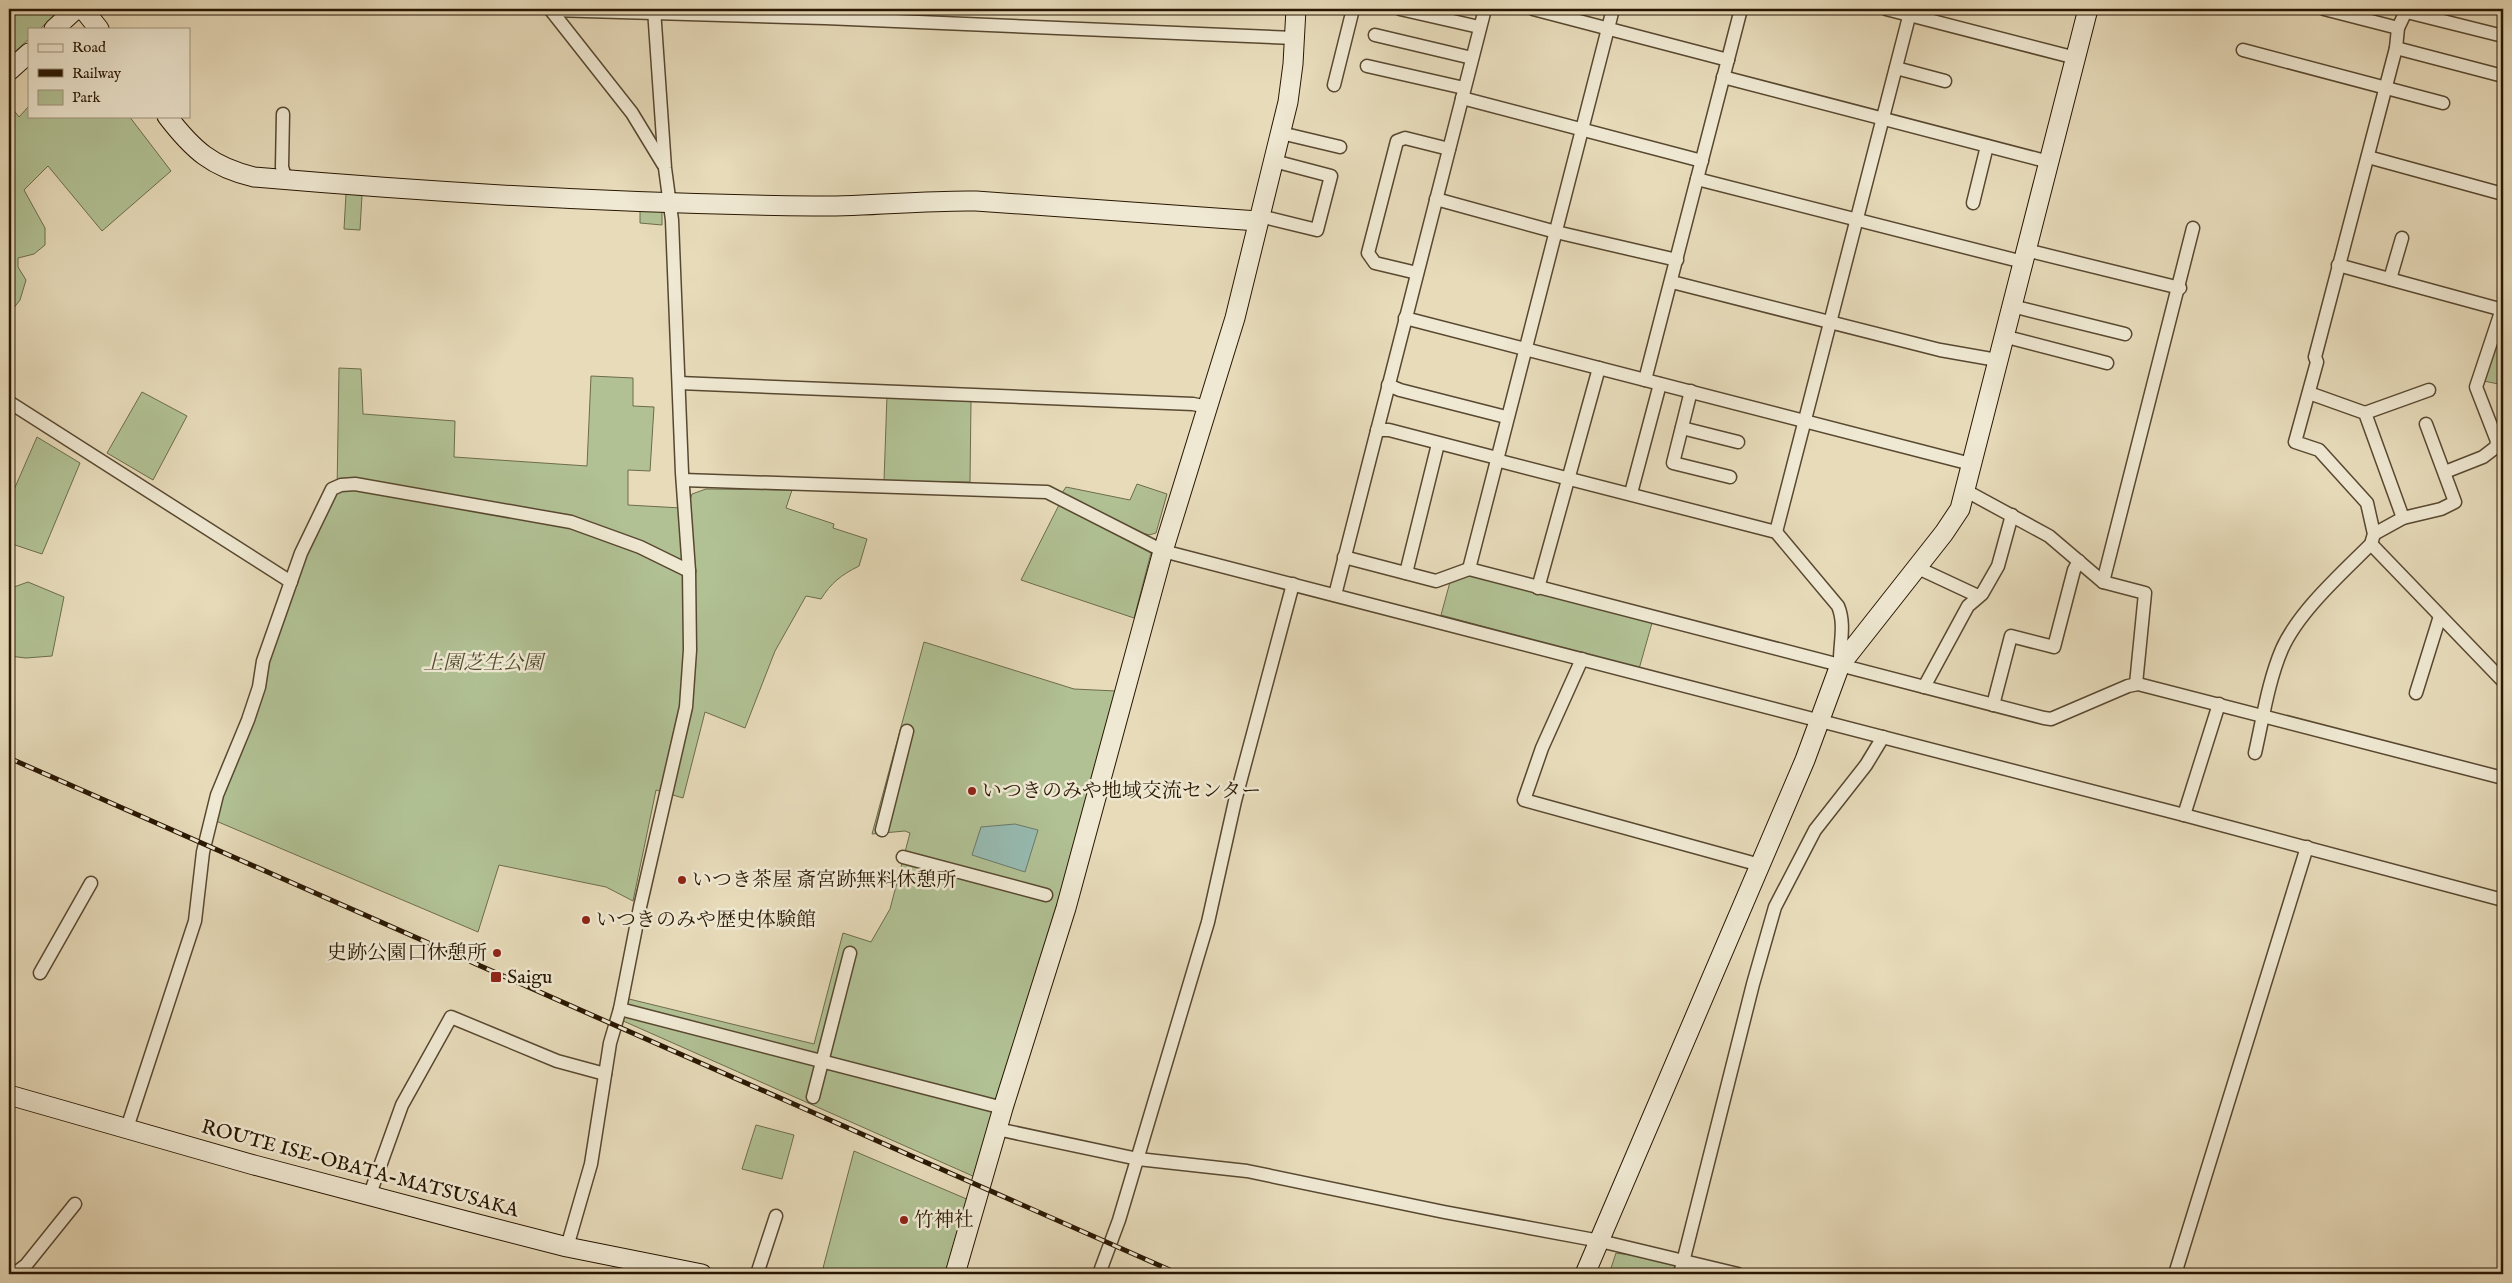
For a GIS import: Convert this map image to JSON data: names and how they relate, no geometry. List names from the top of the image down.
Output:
{
  "streets": {
    "street": ["ROUTE ISE-OBATA-MATSUSAKA"]
  },
  "parks": ["上園芝生公園"],
  "places": {
    "other": [
      "いつきのみや地域交流センター",
      "いつき茶屋 斎宮跡無料休憩所",
      "いつきのみや歴史体験館",
      "史跡公園口休憩所",
      "竹神社"
    ],
    "transit": ["Saigu"]
  },
  "legend": ["Road", "Railway", "Park"]
}
